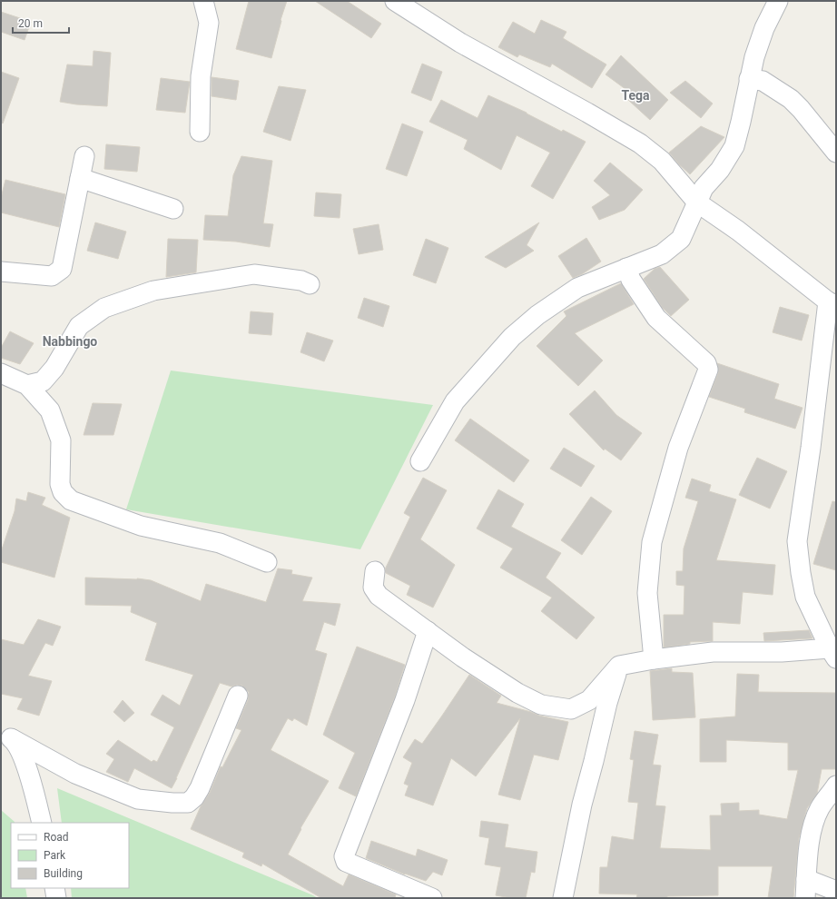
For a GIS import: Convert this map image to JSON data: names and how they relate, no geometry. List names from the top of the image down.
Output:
{
  "districts": ["Tega", "Nabbingo"],
  "legend": ["Road", "Park", "Building"],
  "scale_bar": "20 m"
}
